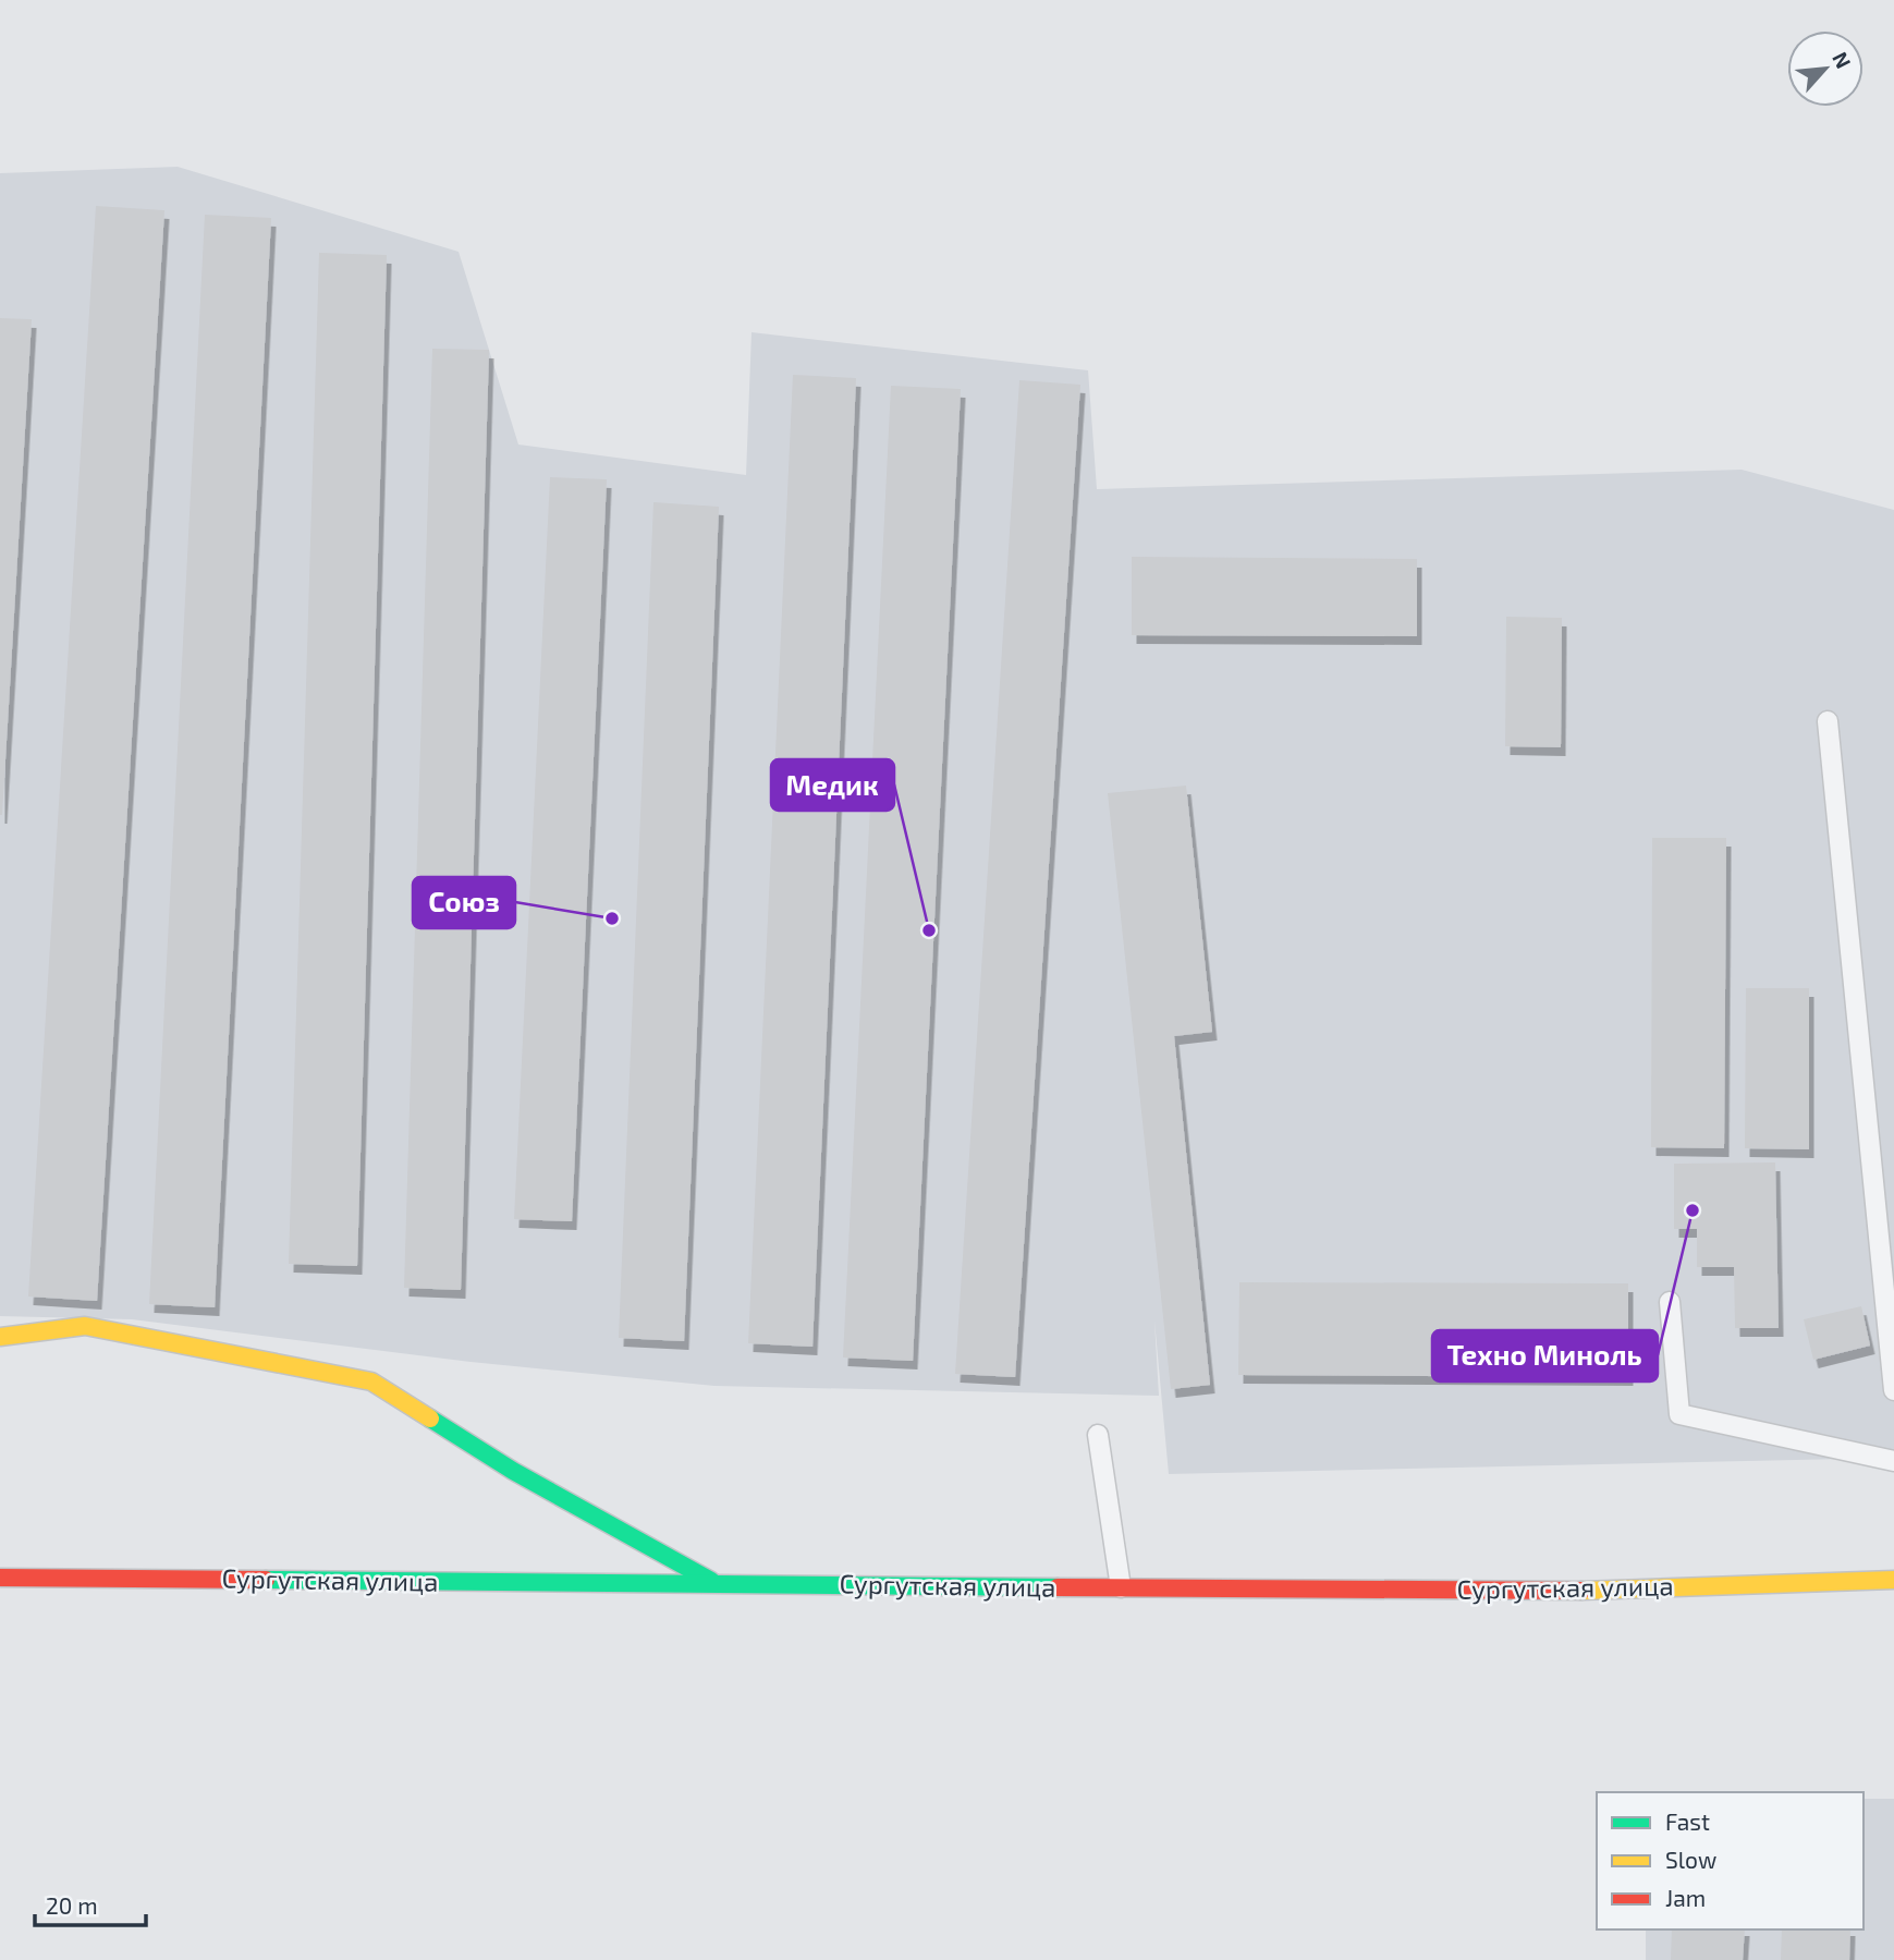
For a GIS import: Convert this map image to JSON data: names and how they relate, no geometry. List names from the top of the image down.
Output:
{
  "streets": {
    "street": ["Сургутская улица"]
  },
  "places": ["Союз", "Медик", "Техно Миноль"],
  "legend": ["Fast", "Slow", "Jam"],
  "scale_bar": "20 m",
  "north": "top right"
}
